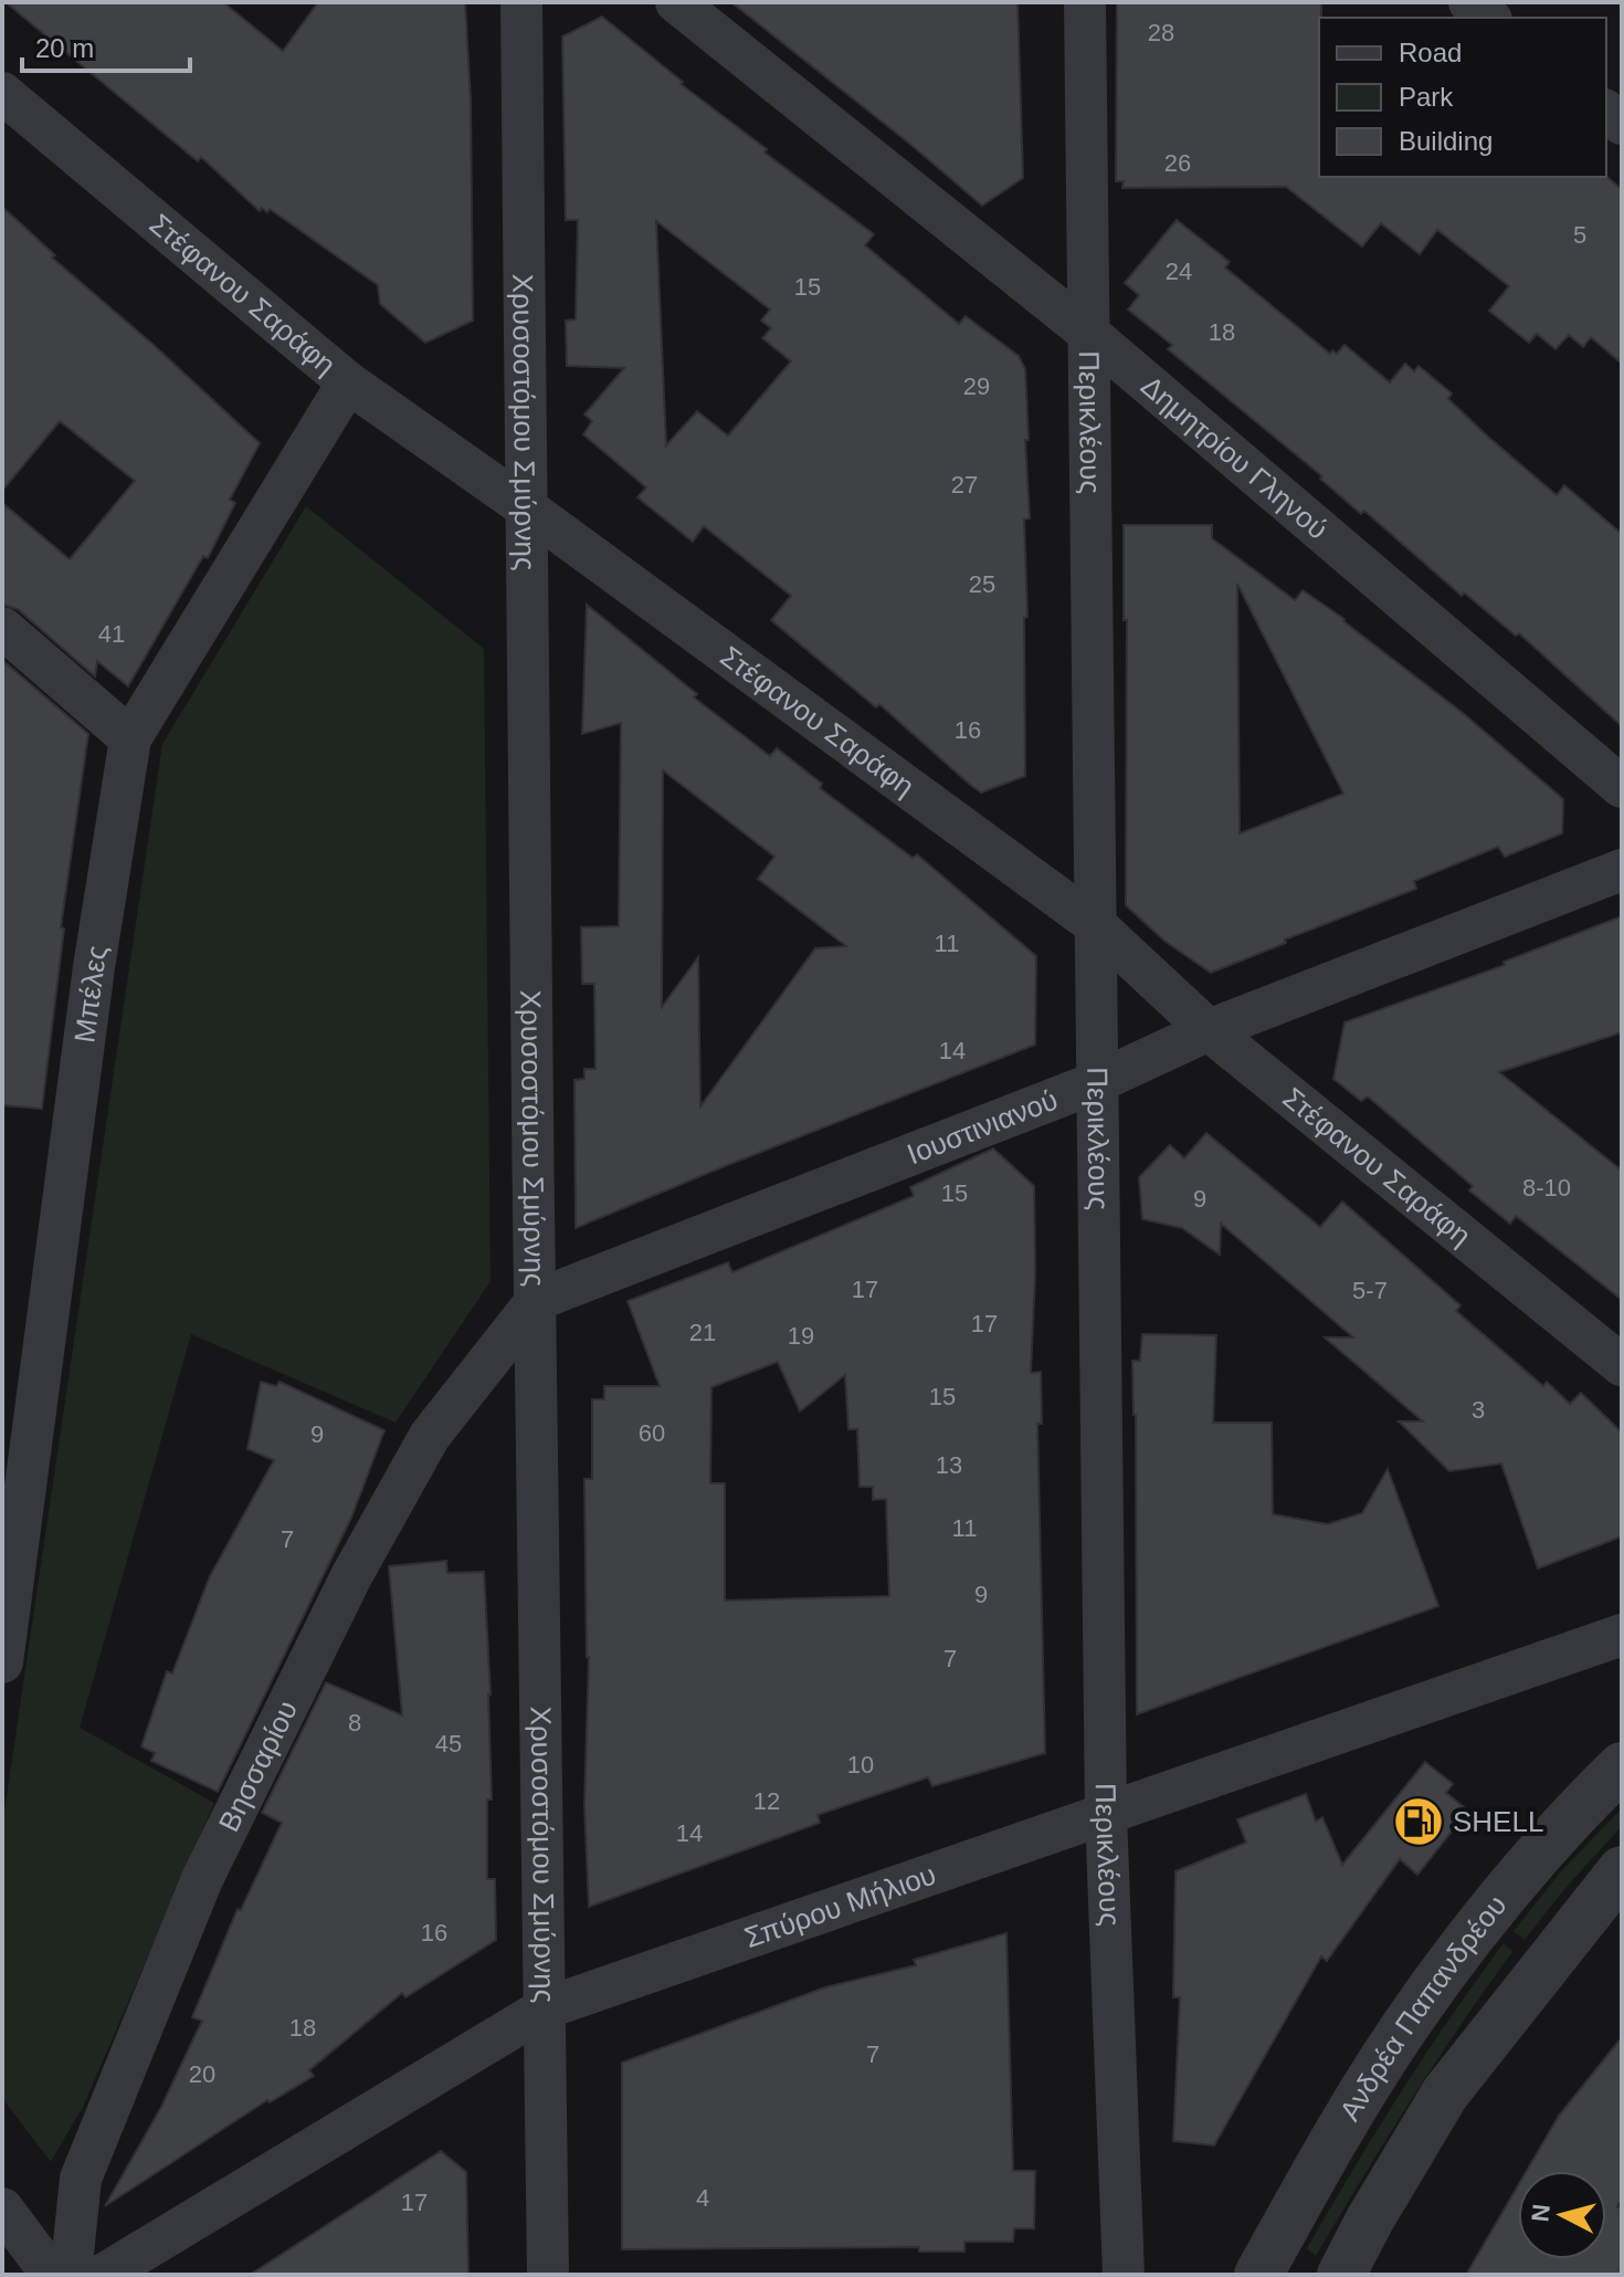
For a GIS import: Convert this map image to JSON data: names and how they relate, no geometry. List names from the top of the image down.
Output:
{
  "streets": {
    "street": [
      "Στέφανου Σαράφη",
      "Χρυσοστόμου Σμύρνης",
      "Περικλέους",
      "Δημητρίου Γληνού",
      "Μπέλες",
      "Ιουστινιανού",
      "Βησσαρίου",
      "Σπύρου Μήλιου",
      "Ανδρέα Παπανδρέου"
    ]
  },
  "crossings": [
    ["Στέφανου Σαράφη", "Χρυσοστόμου Σμύρνης"],
    ["Στέφανου Σαράφη", "Περικλέους"],
    ["Στέφανου Σαράφη", "Μπέλες"],
    ["Στέφανου Σαράφη", "Ιουστινιανού"],
    ["Χρυσοστόμου Σμύρνης", "Ιουστινιανού"],
    ["Χρυσοστόμου Σμύρνης", "Βησσαρίου"],
    ["Χρυσοστόμου Σμύρνης", "Σπύρου Μήλιου"],
    ["Περικλέους", "Δημητρίου Γληνού"],
    ["Περικλέους", "Ιουστινιανού"],
    ["Περικλέους", "Σπύρου Μήλιου"],
    ["Ιουστινιανού", "Βησσαρίου"]
  ],
  "places": {
    "fuel station": ["SHELL"]
  },
  "house_numbers": [
    "28",
    "26",
    "5",
    "24",
    "15",
    "18",
    "29",
    "27",
    "25",
    "41",
    "16",
    "11",
    "14",
    "8-10",
    "15",
    "9",
    "17",
    "5-7",
    "17",
    "21",
    "19",
    "15",
    "3",
    "60",
    "9",
    "13",
    "11",
    "7",
    "9",
    "7",
    "8",
    "45",
    "10",
    "12",
    "14",
    "16",
    "18",
    "7",
    "20",
    "4",
    "17"
  ],
  "legend": ["Road", "Park", "Building"],
  "scale_bar": "20 m",
  "north": "left"
}
